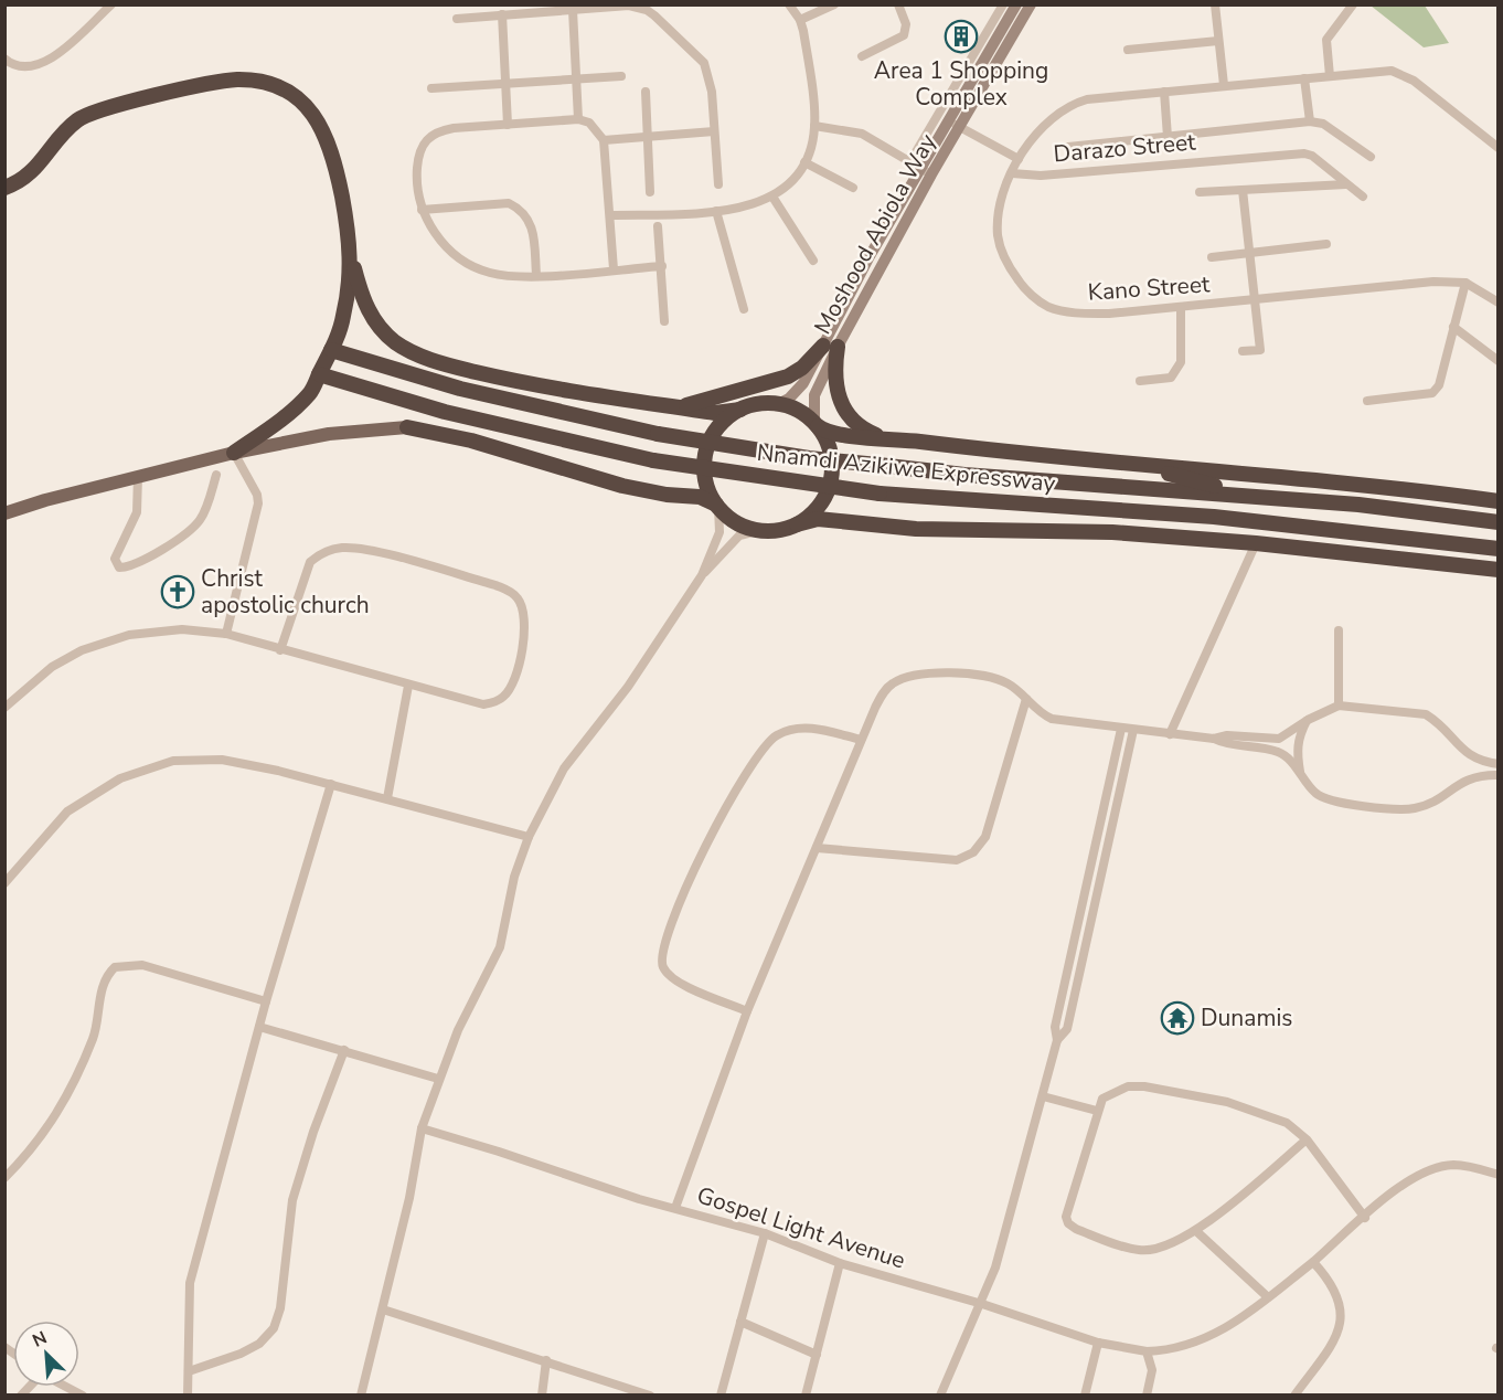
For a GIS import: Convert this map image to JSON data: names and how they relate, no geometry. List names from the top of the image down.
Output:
{
  "streets": {
    "highway": ["Nnamdi Azikiwe Expressway"],
    "main road": ["Moshood Abiola Way"],
    "street": ["Darazo Street", "Kano Street", "Gospel Light Avenue"]
  },
  "crossings": [
    ["Darazo Street", "Kano Street"],
    ["Moshood Abiola Way", "Nnamdi Azikiwe Expressway"]
  ],
  "places": {
    "building": ["Area 1 Shopping Complex"],
    "church": ["Christ apostolic church"],
    "temple": ["Dunamis"]
  },
  "north": "top left"
}
